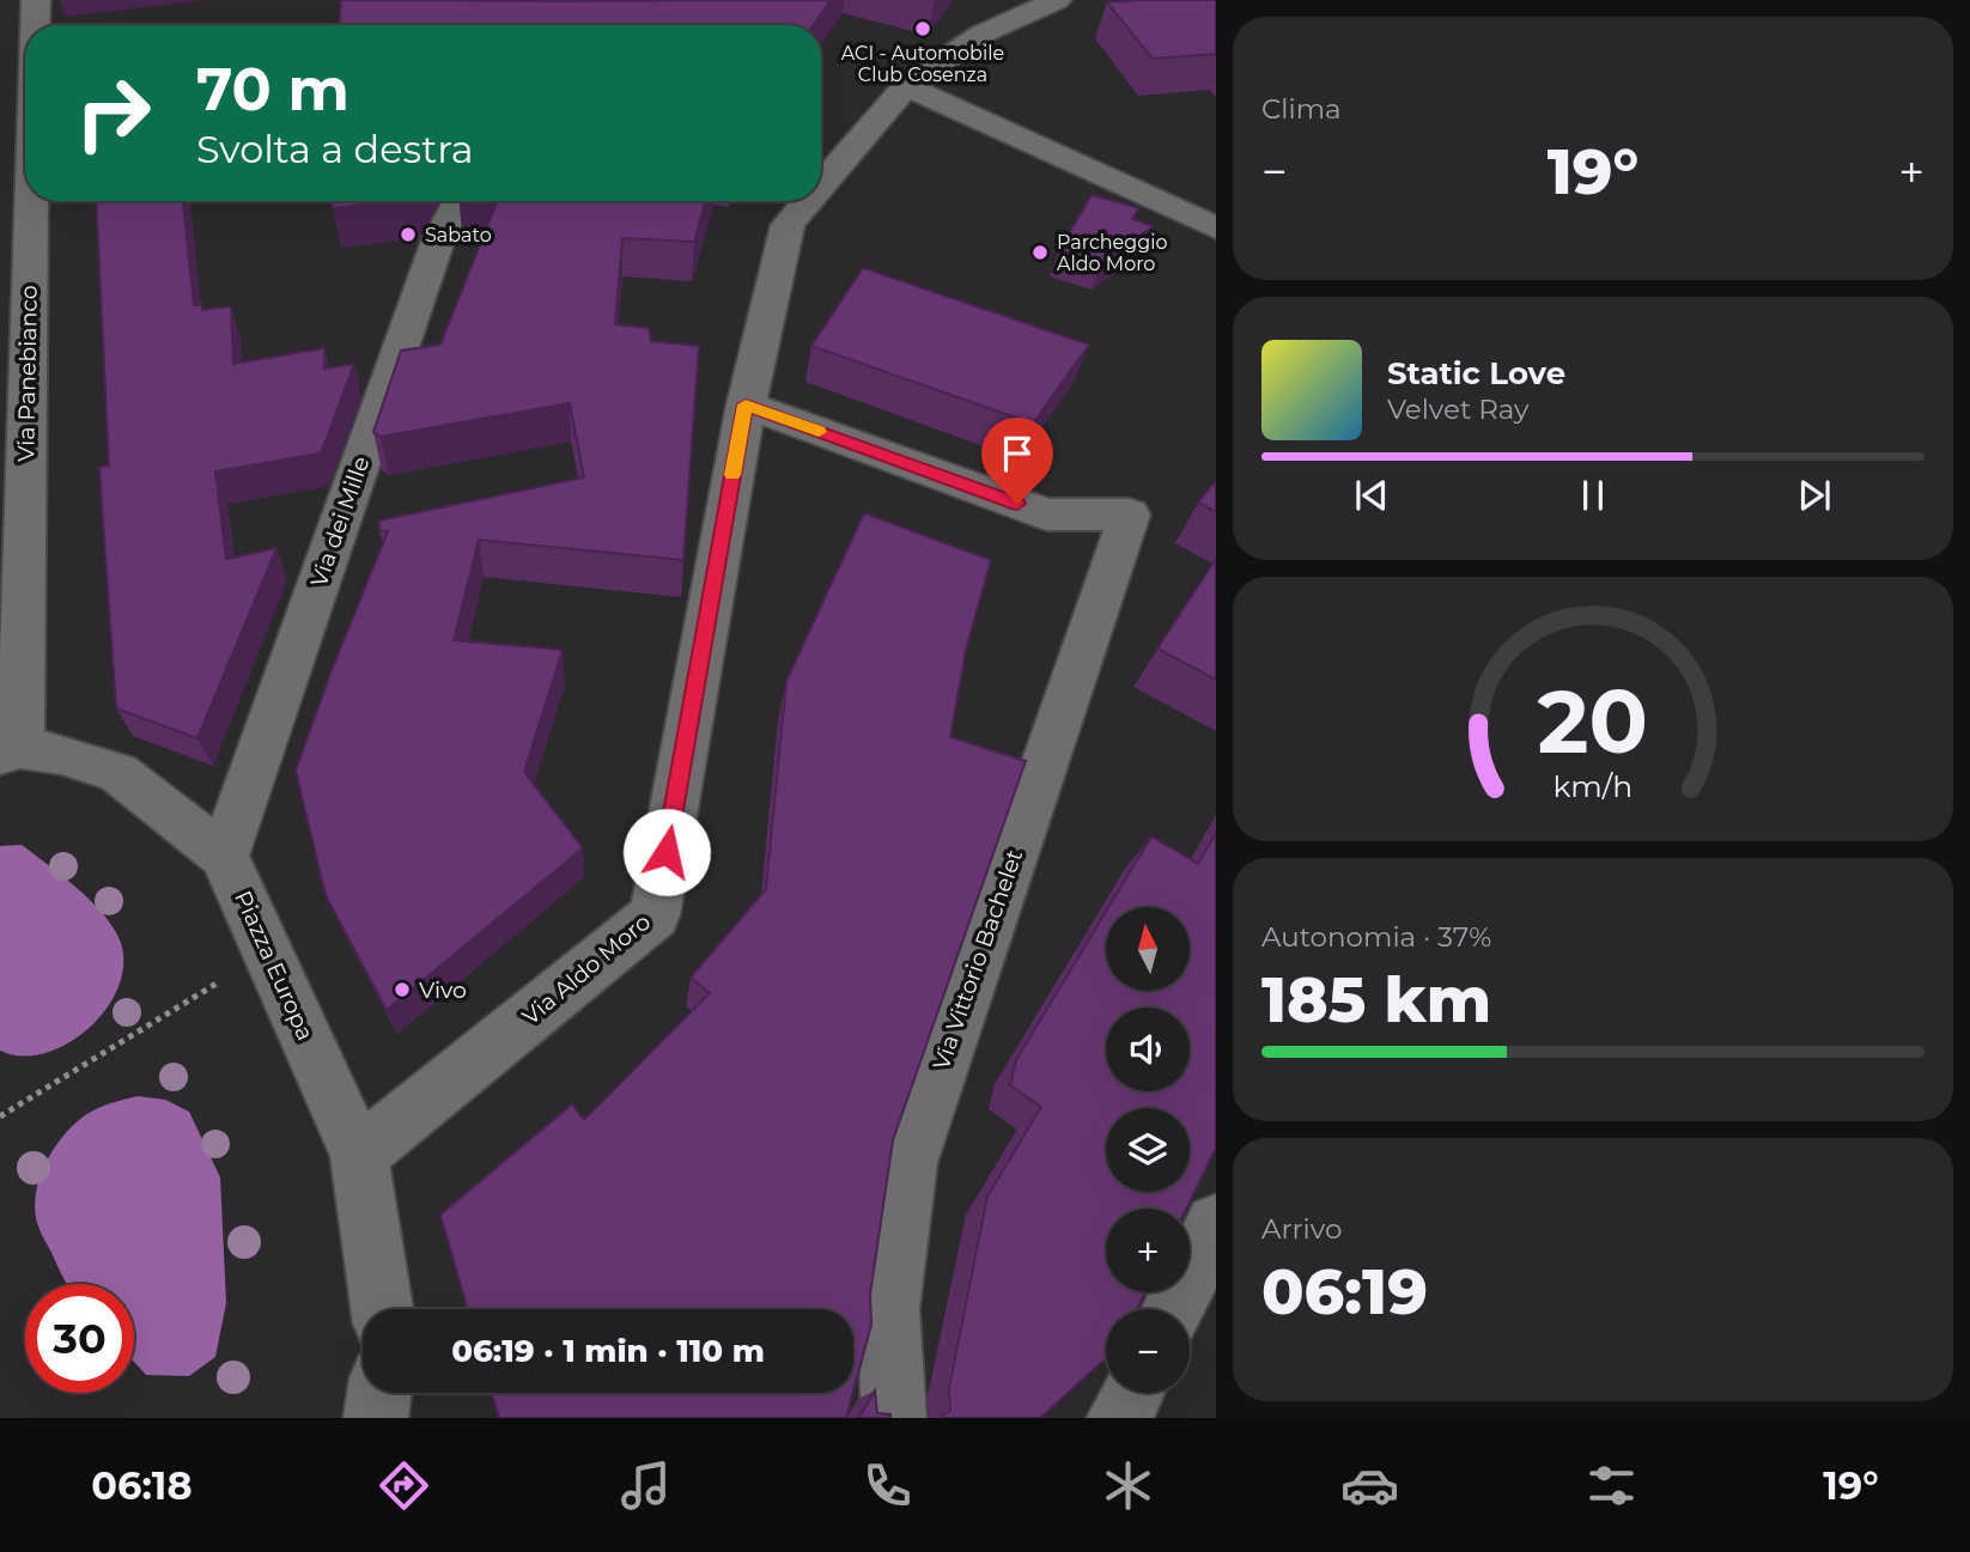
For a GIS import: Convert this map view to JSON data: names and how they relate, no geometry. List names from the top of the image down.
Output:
{
  "streets": {
    "street": [
      "Via Panebianco",
      "Via dei Mille",
      "Via Vittorio Bachelet",
      "Piazza Europa",
      "Via Aldo Moro"
    ]
  },
  "crossings": [
    ["Via Panebianco", "Piazza Europa"],
    ["Via dei Mille", "Piazza Europa"],
    ["Via Vittorio Bachelet", "Via Aldo Moro"],
    ["Piazza Europa", "Via Aldo Moro"]
  ],
  "places": [
    "ACI - Automobile Club Cosenza",
    "Sabato",
    "Parcheggio Aldo Moro",
    "Vivo"
  ],
  "north": "top",
  "page": {
    "tile": [
      "Clima",
      ["Autonomia · 37%", "185 km"],
      ["Arrivo", "06:19"]
    ],
    "turn": ["70 m", "Svolta a destra"],
    "heat": ["−", "19°", "+"],
    "song": ["Static Love", "Velvet Ray"],
    "map_buttons": ["+", "−"],
    "limit": "30",
    "trip": "06:19 · 1 min · 110 m",
    "tabs": ["06:18", "19°"],
    "gauge": ["20", "km/h"]
  }
}
